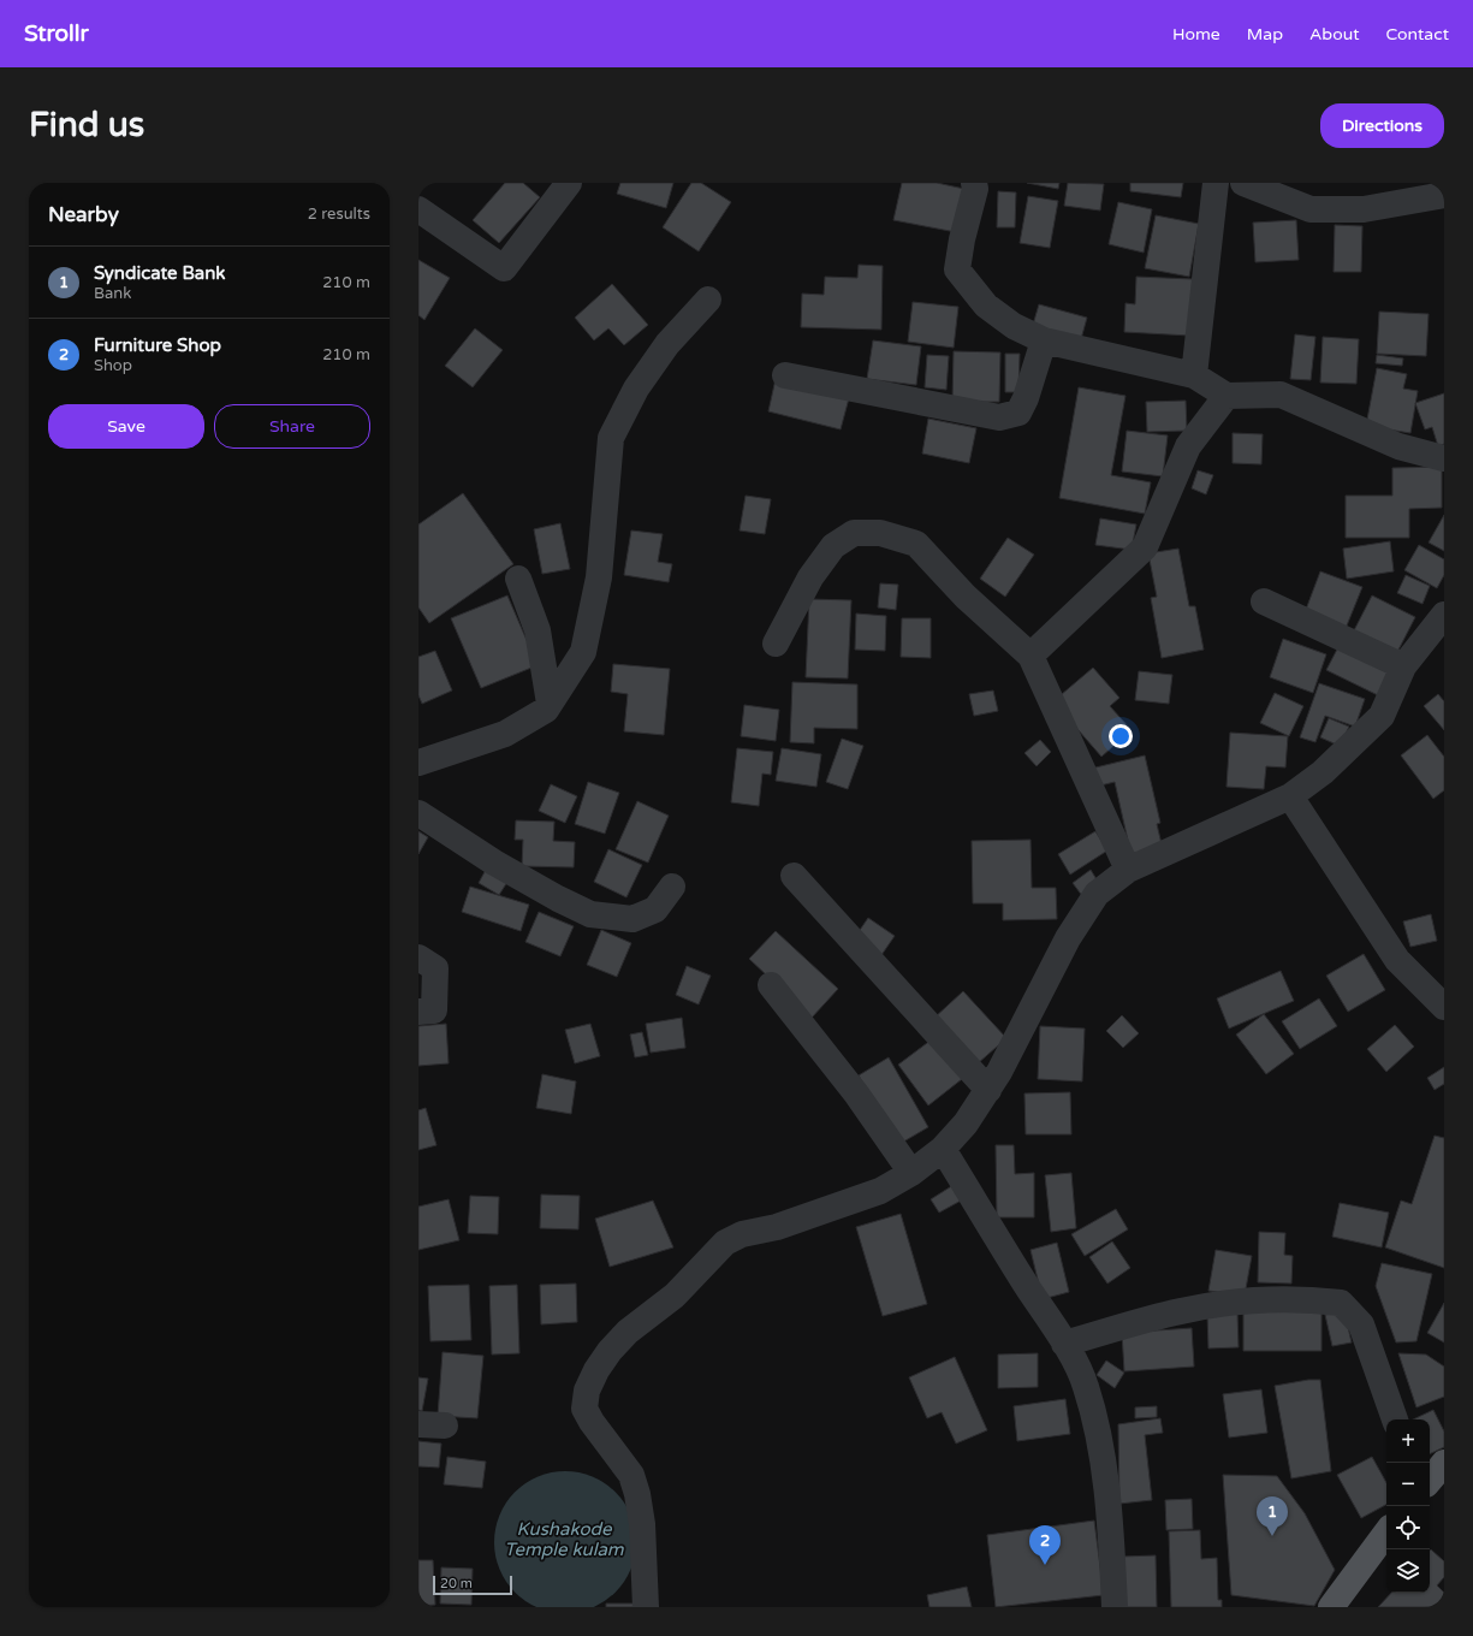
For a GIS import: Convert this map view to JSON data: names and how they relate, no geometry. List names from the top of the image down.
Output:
{
  "water": ["Kushakode Temple kulam"],
  "scale_bar": "20 m",
  "page": {
    "header": "Strollr",
    "nav": [
      "Home",
      "Map",
      "About",
      "Contact"
    ],
    "buttons": [
      "Directions",
      ["Save", "Share"]
    ],
    "title": "Find us",
    "heading": ["Nearby", "2 results"],
    "list": [
      {
        "mark": "1",
        "name": "Syndicate Bank",
        "note": "Bank",
        "value": "210 m"
      },
      {
        "mark": "2",
        "name": "Furniture Shop",
        "note": "Shop",
        "value": "210 m"
      }
    ],
    "map_buttons": ["+", "−"],
    "pins": ["1", "2"],
    "scale": "20 m"
  }
}
